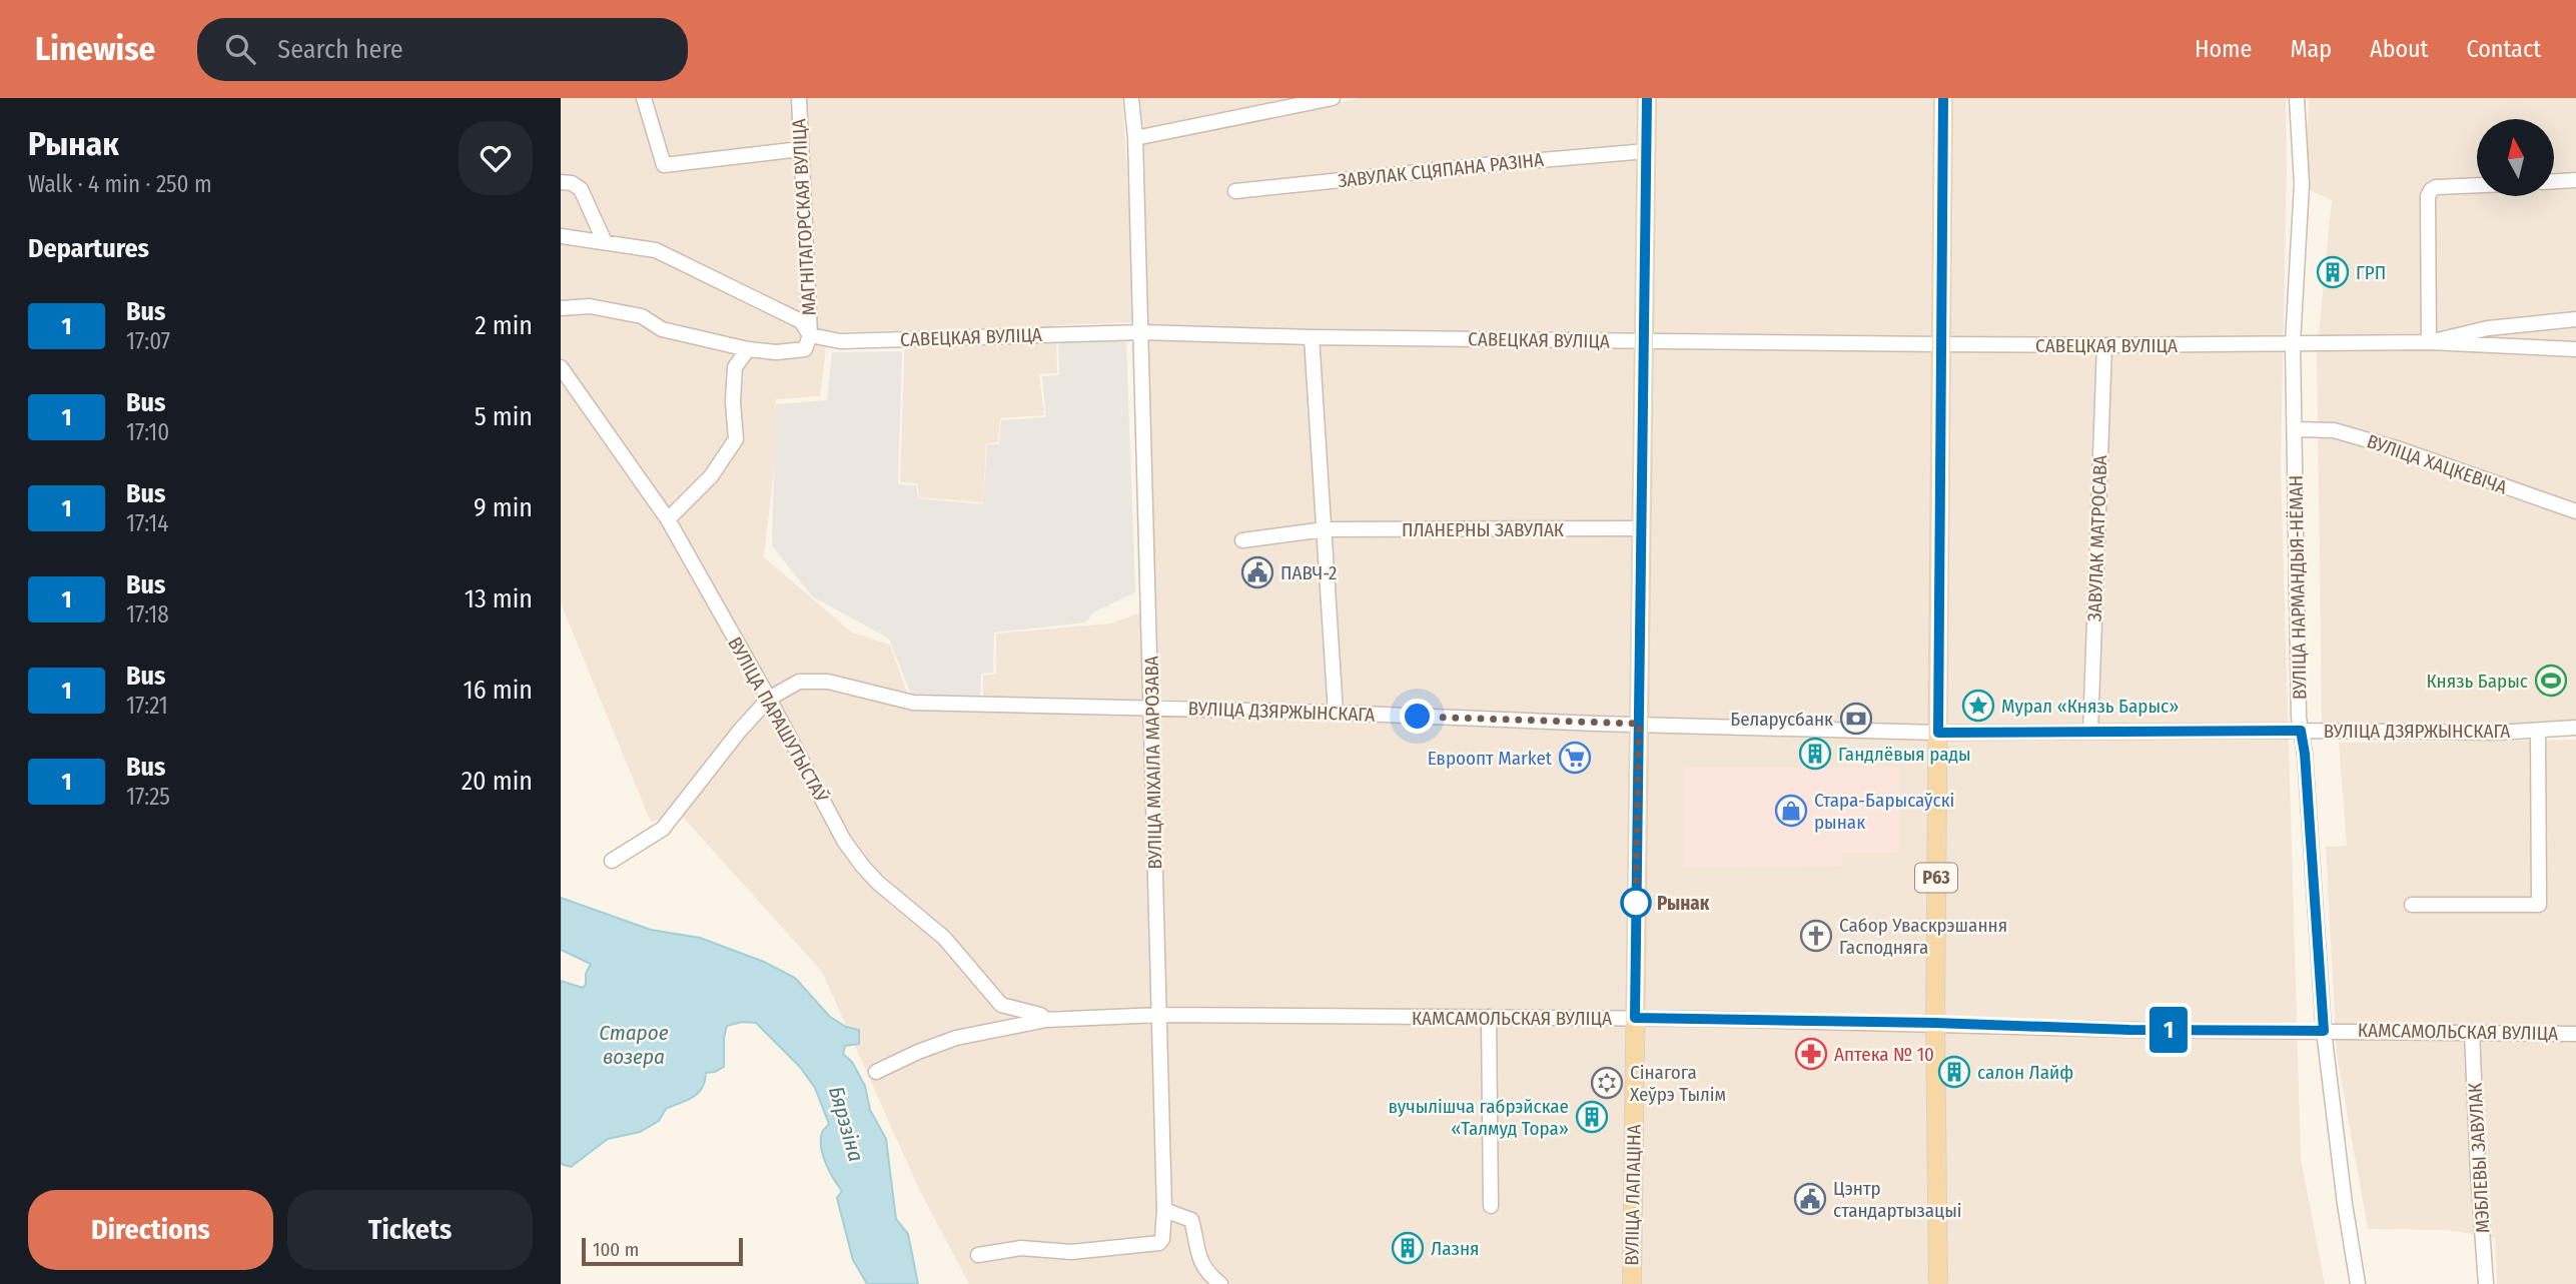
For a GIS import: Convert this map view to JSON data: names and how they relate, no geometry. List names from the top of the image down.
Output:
{
  "streets": {
    "main road": ["Р63", "ВУЛІЦА ЛАПАЦІНА"],
    "street": [
      "ЗАВУЛАК СЦЯПАНА РАЗІНА",
      "МАГНІТАГОРСКАЯ ВУЛІЦА",
      "САВЕЦКАЯ ВУЛІЦА",
      "ВУЛІЦА ХАЦКЕВІЧА",
      "ПЛАНЕРНЫ ЗАВУЛАК",
      "ЗАВУЛАК МАТРОСАВА",
      "ВУЛІЦА НАРМАНДЫЯ-НЁМАН",
      "ВУЛІЦА ДЗЯРЖЫНСКАГА",
      "ВУЛІЦА ПАРАШУТЫСТАЎ",
      "ВУЛІЦА МІХАІЛА МАРОЗАВА",
      "КАМСАМОЛЬСКАЯ ВУЛІЦА",
      "МЭБЛЕВЫ ЗАВУЛАК"
    ]
  },
  "crossings": [
    ["ЗАВУЛАК СЦЯПАНА РАЗІНА", "ВУЛІЦА ЛАПАЦІНА"],
    ["МАГНІТАГОРСКАЯ ВУЛІЦА", "САВЕЦКАЯ ВУЛІЦА"],
    ["САВЕЦКАЯ ВУЛІЦА", "ЗАВУЛАК МАТРОСАВА"],
    ["САВЕЦКАЯ ВУЛІЦА", "ВУЛІЦА НАРМАНДЫЯ-НЁМАН"],
    ["САВЕЦКАЯ ВУЛІЦА", "ВУЛІЦА МІХАІЛА МАРОЗАВА"],
    ["САВЕЦКАЯ ВУЛІЦА", "Р63"],
    ["САВЕЦКАЯ ВУЛІЦА", "ВУЛІЦА ЛАПАЦІНА"],
    ["ВУЛІЦА ХАЦКЕВІЧА", "ВУЛІЦА НАРМАНДЫЯ-НЁМАН"],
    ["ПЛАНЕРНЫ ЗАВУЛАК", "ВУЛІЦА ЛАПАЦІНА"],
    ["ЗАВУЛАК МАТРОСАВА", "ВУЛІЦА ДЗЯРЖЫНСКАГА"],
    ["ВУЛІЦА НАРМАНДЫЯ-НЁМАН", "ВУЛІЦА ДЗЯРЖЫНСКАГА"],
    ["ВУЛІЦА НАРМАНДЫЯ-НЁМАН", "КАМСАМОЛЬСКАЯ ВУЛІЦА"],
    ["ВУЛІЦА ДЗЯРЖЫНСКАГА", "ВУЛІЦА ПАРАШУТЫСТАЎ"],
    ["ВУЛІЦА ДЗЯРЖЫНСКАГА", "ВУЛІЦА МІХАІЛА МАРОЗАВА"],
    ["ВУЛІЦА ДЗЯРЖЫНСКАГА", "Р63"],
    ["ВУЛІЦА ДЗЯРЖЫНСКАГА", "ВУЛІЦА ЛАПАЦІНА"],
    ["ВУЛІЦА ПАРАШУТЫСТАЎ", "КАМСАМОЛЬСКАЯ ВУЛІЦА"],
    ["ВУЛІЦА МІХАІЛА МАРОЗАВА", "КАМСАМОЛЬСКАЯ ВУЛІЦА"],
    ["Р63", "КАМСАМОЛЬСКАЯ ВУЛІЦА"],
    ["КАМСАМОЛЬСКАЯ ВУЛІЦА", "МЭБЛЕВЫ ЗАВУЛАК"],
    ["КАМСАМОЛЬСКАЯ ВУЛІЦА", "ВУЛІЦА ЛАПАЦІНА"]
  ],
  "water": ["Старое возера", "Бярэзіна"],
  "places": {
    "building": [
      "ГРП",
      "Гандлёвыя рады",
      "салон Лайф",
      "вучылішча габрэйскае «Талмуд Тора»",
      "Лазня"
    ],
    "public building": ["ПАВЧ-2", "Цэнтр стандартызацыі"],
    "sports": ["Князь Барыс"],
    "place": ["Мурал «Князь Барыс»"],
    "bank": ["Беларусбанк"],
    "supermarket": ["Евроопт Market"],
    "shop": ["Стара-Барысаўскі рынак"],
    "other": ["Рынак"],
    "church": ["Сабор Уваскрэшання Гасподняга"],
    "pharmacy": ["Аптека № 10"],
    "synagogue": ["Сінагога Хеўрэ Тылім"]
  },
  "lines": ["bus line 1"],
  "scale_bar": "100 m",
  "north": "top",
  "page": {
    "header": "Linewise",
    "search": "Search here",
    "nav": [
      "Home",
      "Map",
      "About",
      "Contact"
    ],
    "heading": [
      ["Рынак", "Walk · 4 min · 250 m"],
      "Departures"
    ],
    "on_map": "1",
    "list": [
      {
        "mark": "1",
        "name": "Bus",
        "note": "17:07",
        "value": "2 min"
      },
      {
        "mark": "1",
        "name": "Bus",
        "note": "17:10",
        "value": "5 min"
      },
      {
        "mark": "1",
        "name": "Bus",
        "note": "17:14",
        "value": "9 min"
      },
      {
        "mark": "1",
        "name": "Bus",
        "note": "17:18",
        "value": "13 min"
      },
      {
        "mark": "1",
        "name": "Bus",
        "note": "17:21",
        "value": "16 min"
      },
      {
        "mark": "1",
        "name": "Bus",
        "note": "17:25",
        "value": "20 min"
      }
    ],
    "buttons": ["Directions", "Tickets"],
    "scale": "100 m"
  }
}
